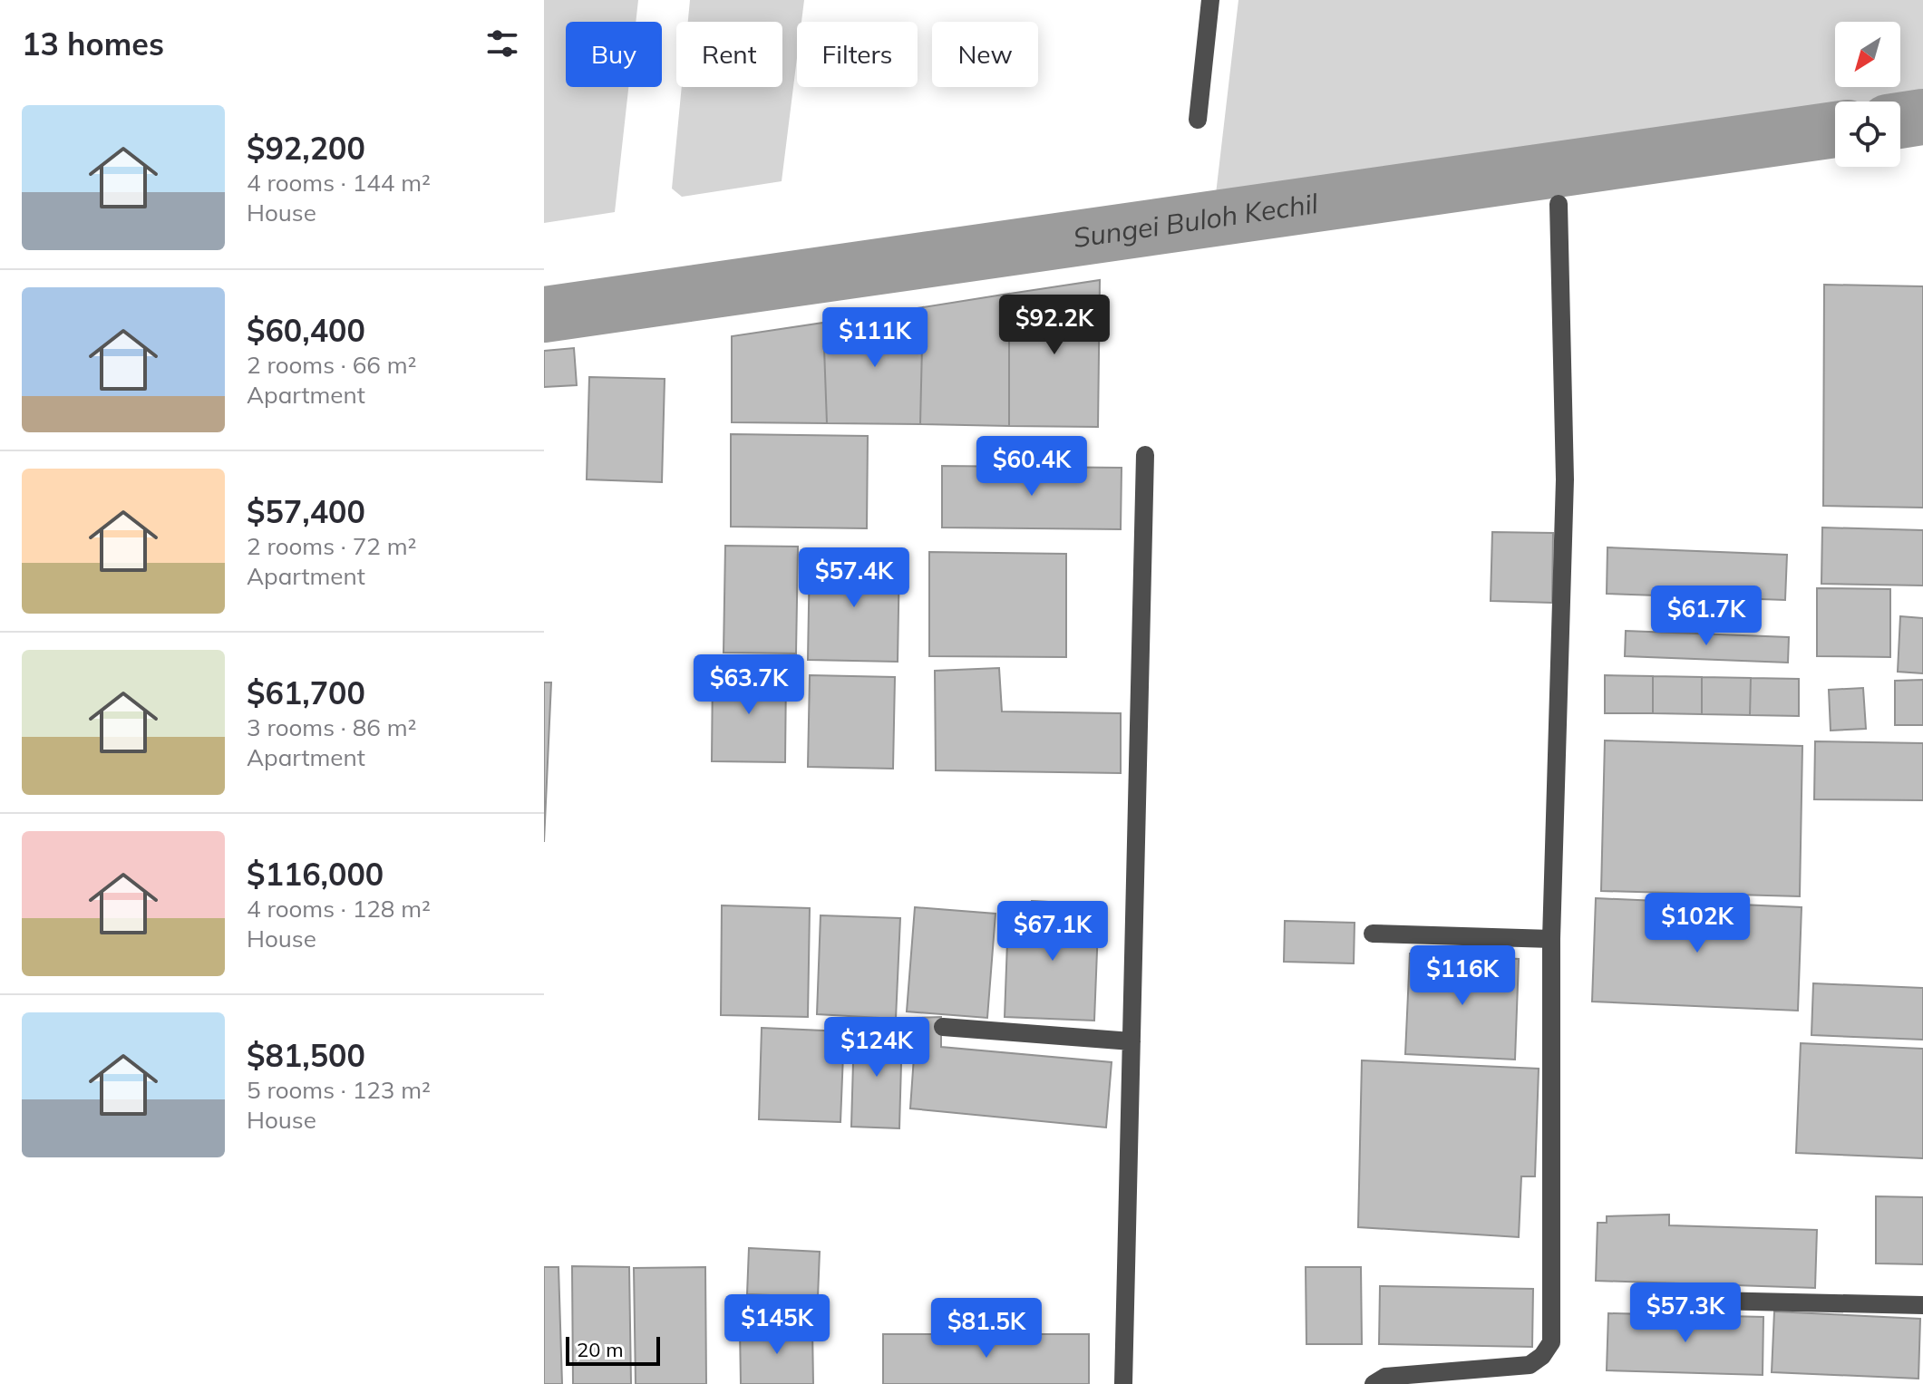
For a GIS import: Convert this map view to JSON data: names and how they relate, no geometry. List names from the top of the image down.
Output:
{
  "water": ["Sungei Buloh Kechil"],
  "scale_bar": "20 m",
  "north": "bottom left",
  "page": {
    "heading": "13 homes",
    "chip": [
      "Buy",
      "Rent",
      "Filters",
      "New"
    ],
    "list": [
      {
        "name": "$92,200",
        "note": "4 rooms · 144 m² · House"
      },
      {
        "name": "$60,400",
        "note": "2 rooms · 66 m² · Apartment"
      },
      {
        "name": "$57,400",
        "note": "2 rooms · 72 m² · Apartment"
      },
      {
        "name": "$61,700",
        "note": "3 rooms · 86 m² · Apartment"
      },
      {
        "name": "$116,000",
        "note": "4 rooms · 128 m² · House"
      },
      {
        "name": "$81,500",
        "note": "5 rooms · 123 m² · House"
      }
    ],
    "price": [
      "$92.2K",
      "$111K",
      "$60.4K",
      "$57.4K",
      "$61.7K",
      "$63.7K",
      "$102K",
      "$67.1K",
      "$116K",
      "$124K",
      "$57.3K",
      "$145K",
      "$81.5K"
    ],
    "scale": "20 m"
  }
}
